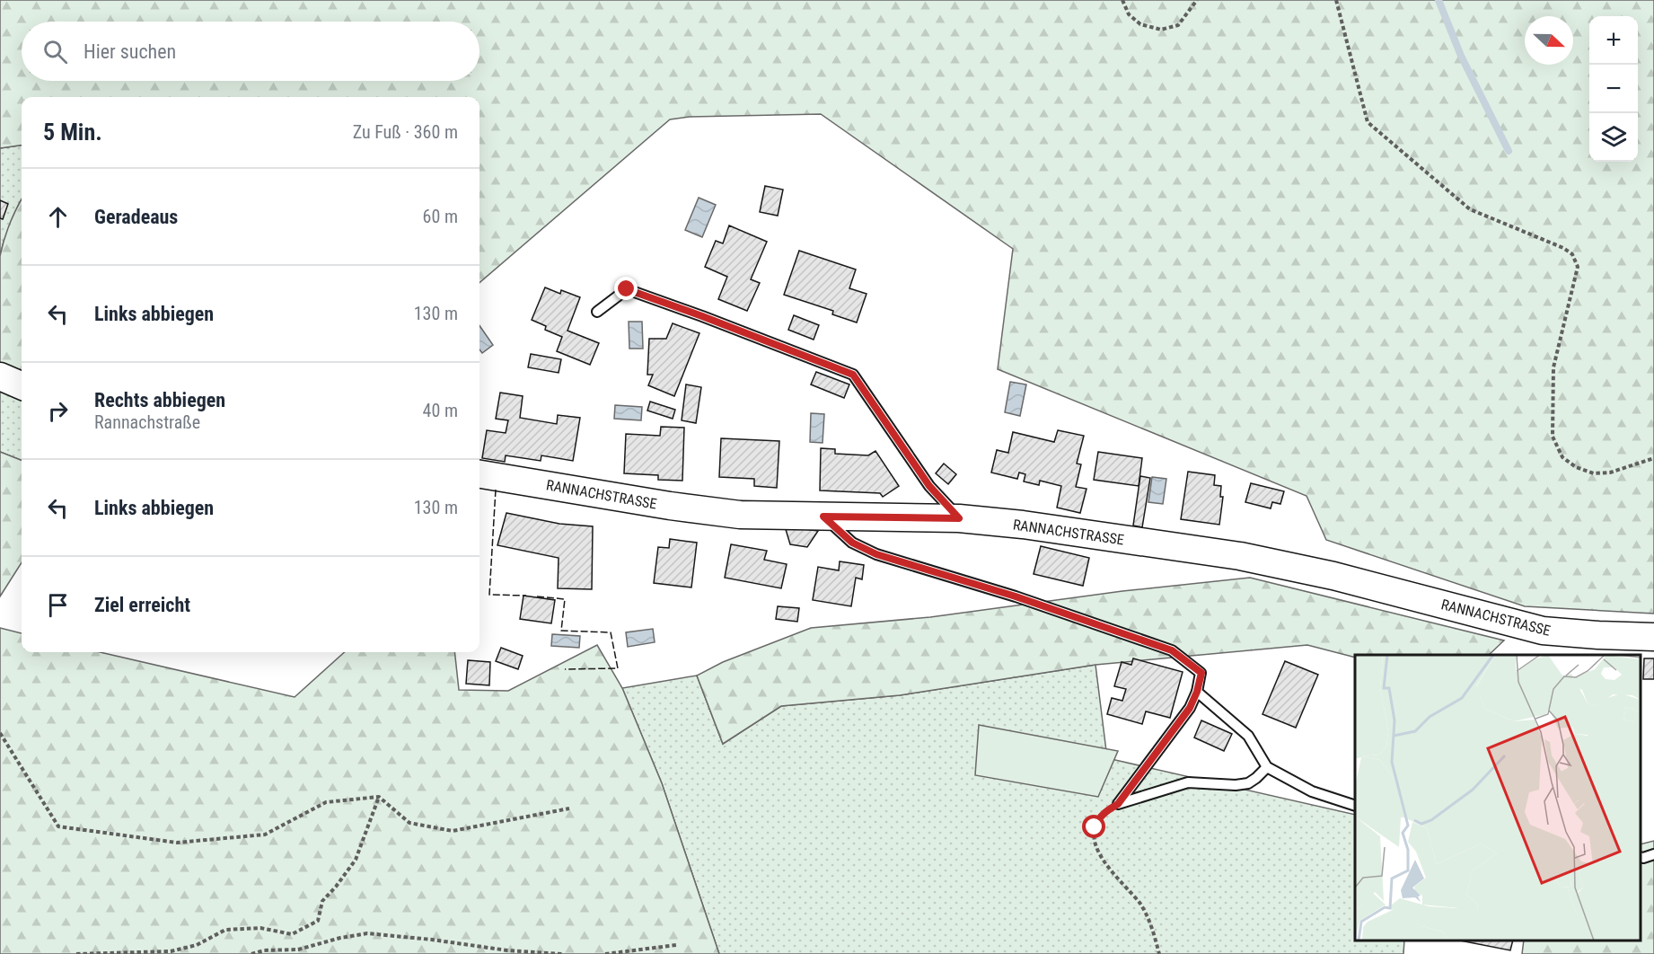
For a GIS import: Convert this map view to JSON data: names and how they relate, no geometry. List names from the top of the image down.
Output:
{
  "streets": {
    "street": ["RANNACHSTRASSE"]
  },
  "north": "right",
  "page": {
    "map_buttons": ["+", "−"],
    "search": "Hier suchen",
    "heading": ["5 Min.", "Zu Fuß · 360 m"],
    "list": [
      ["Geradeaus", "60 m"],
      ["Links abbiegen", "130 m"],
      ["Rechts abbiegen", "Rannachstraße", "40 m"],
      ["Links abbiegen", "130 m"],
      "Ziel erreicht"
    ]
  }
}
